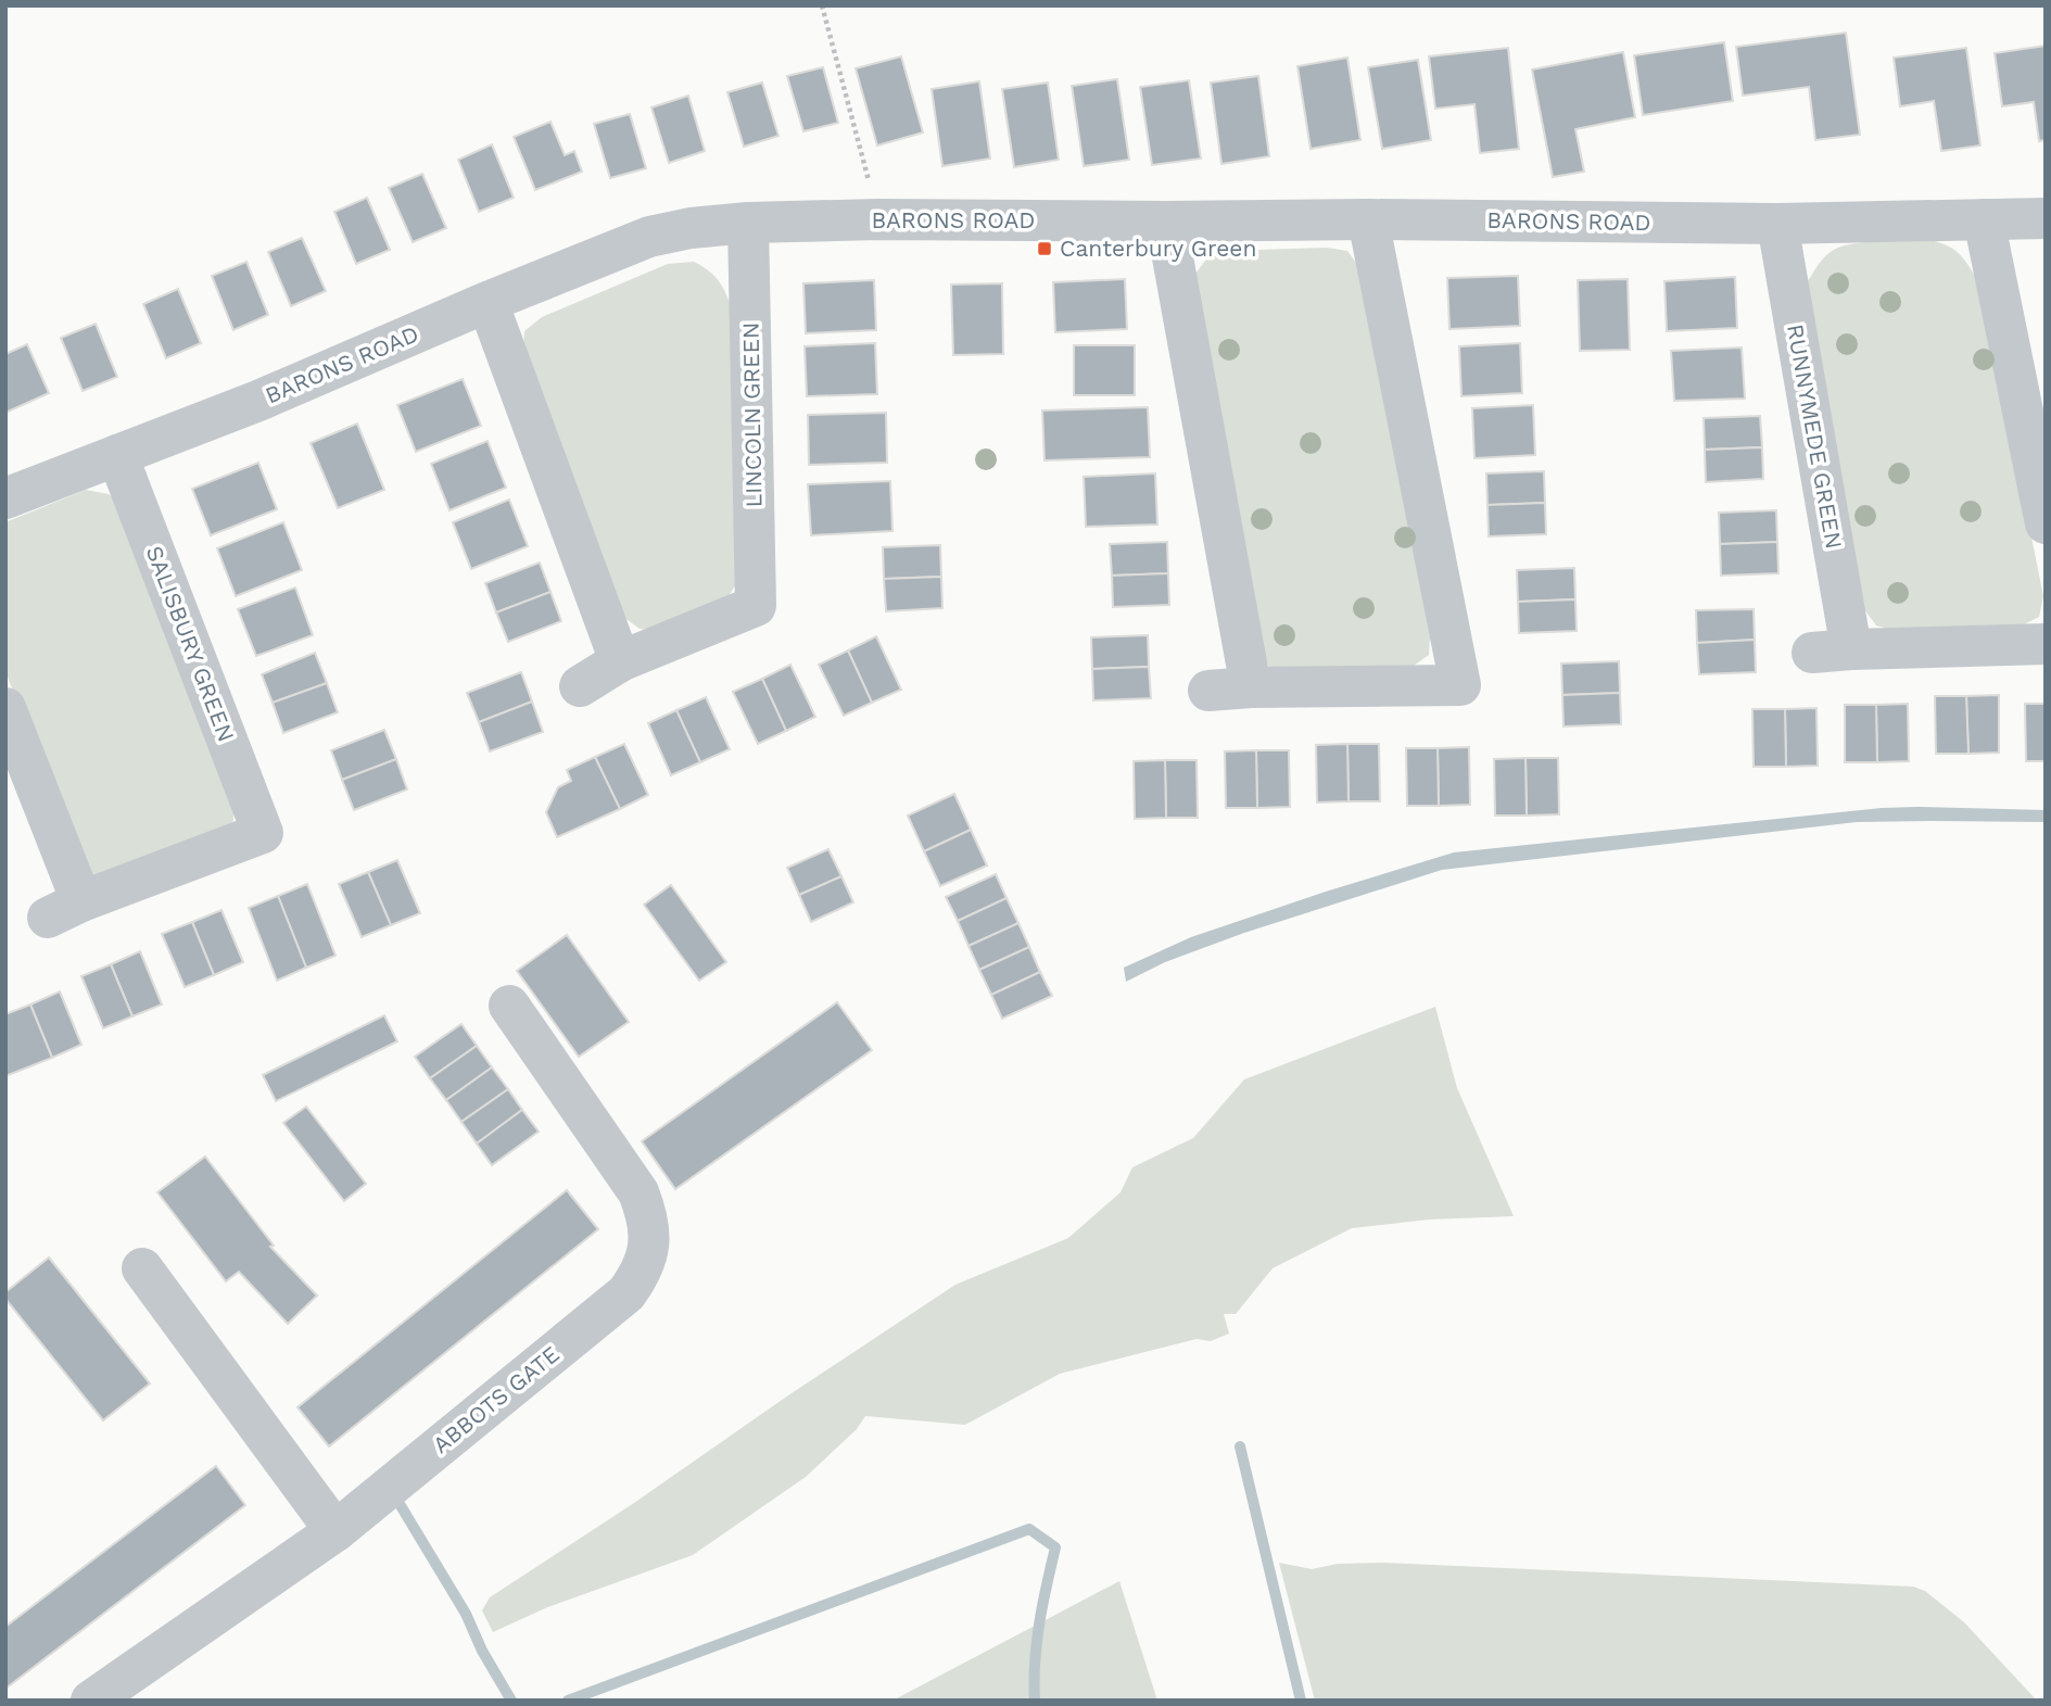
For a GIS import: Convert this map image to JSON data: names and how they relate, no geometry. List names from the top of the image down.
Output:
{
  "streets": {
    "street": [
      "BARONS ROAD",
      "LINCOLN GREEN",
      "RUNNYMEDE GREEN",
      "SALISBURY GREEN",
      "ABBOTS GATE"
    ]
  },
  "crossings": [
    ["BARONS ROAD", "LINCOLN GREEN"],
    ["BARONS ROAD", "RUNNYMEDE GREEN"],
    ["BARONS ROAD", "SALISBURY GREEN"]
  ],
  "places": {
    "transit": ["Canterbury Green"]
  }
}
